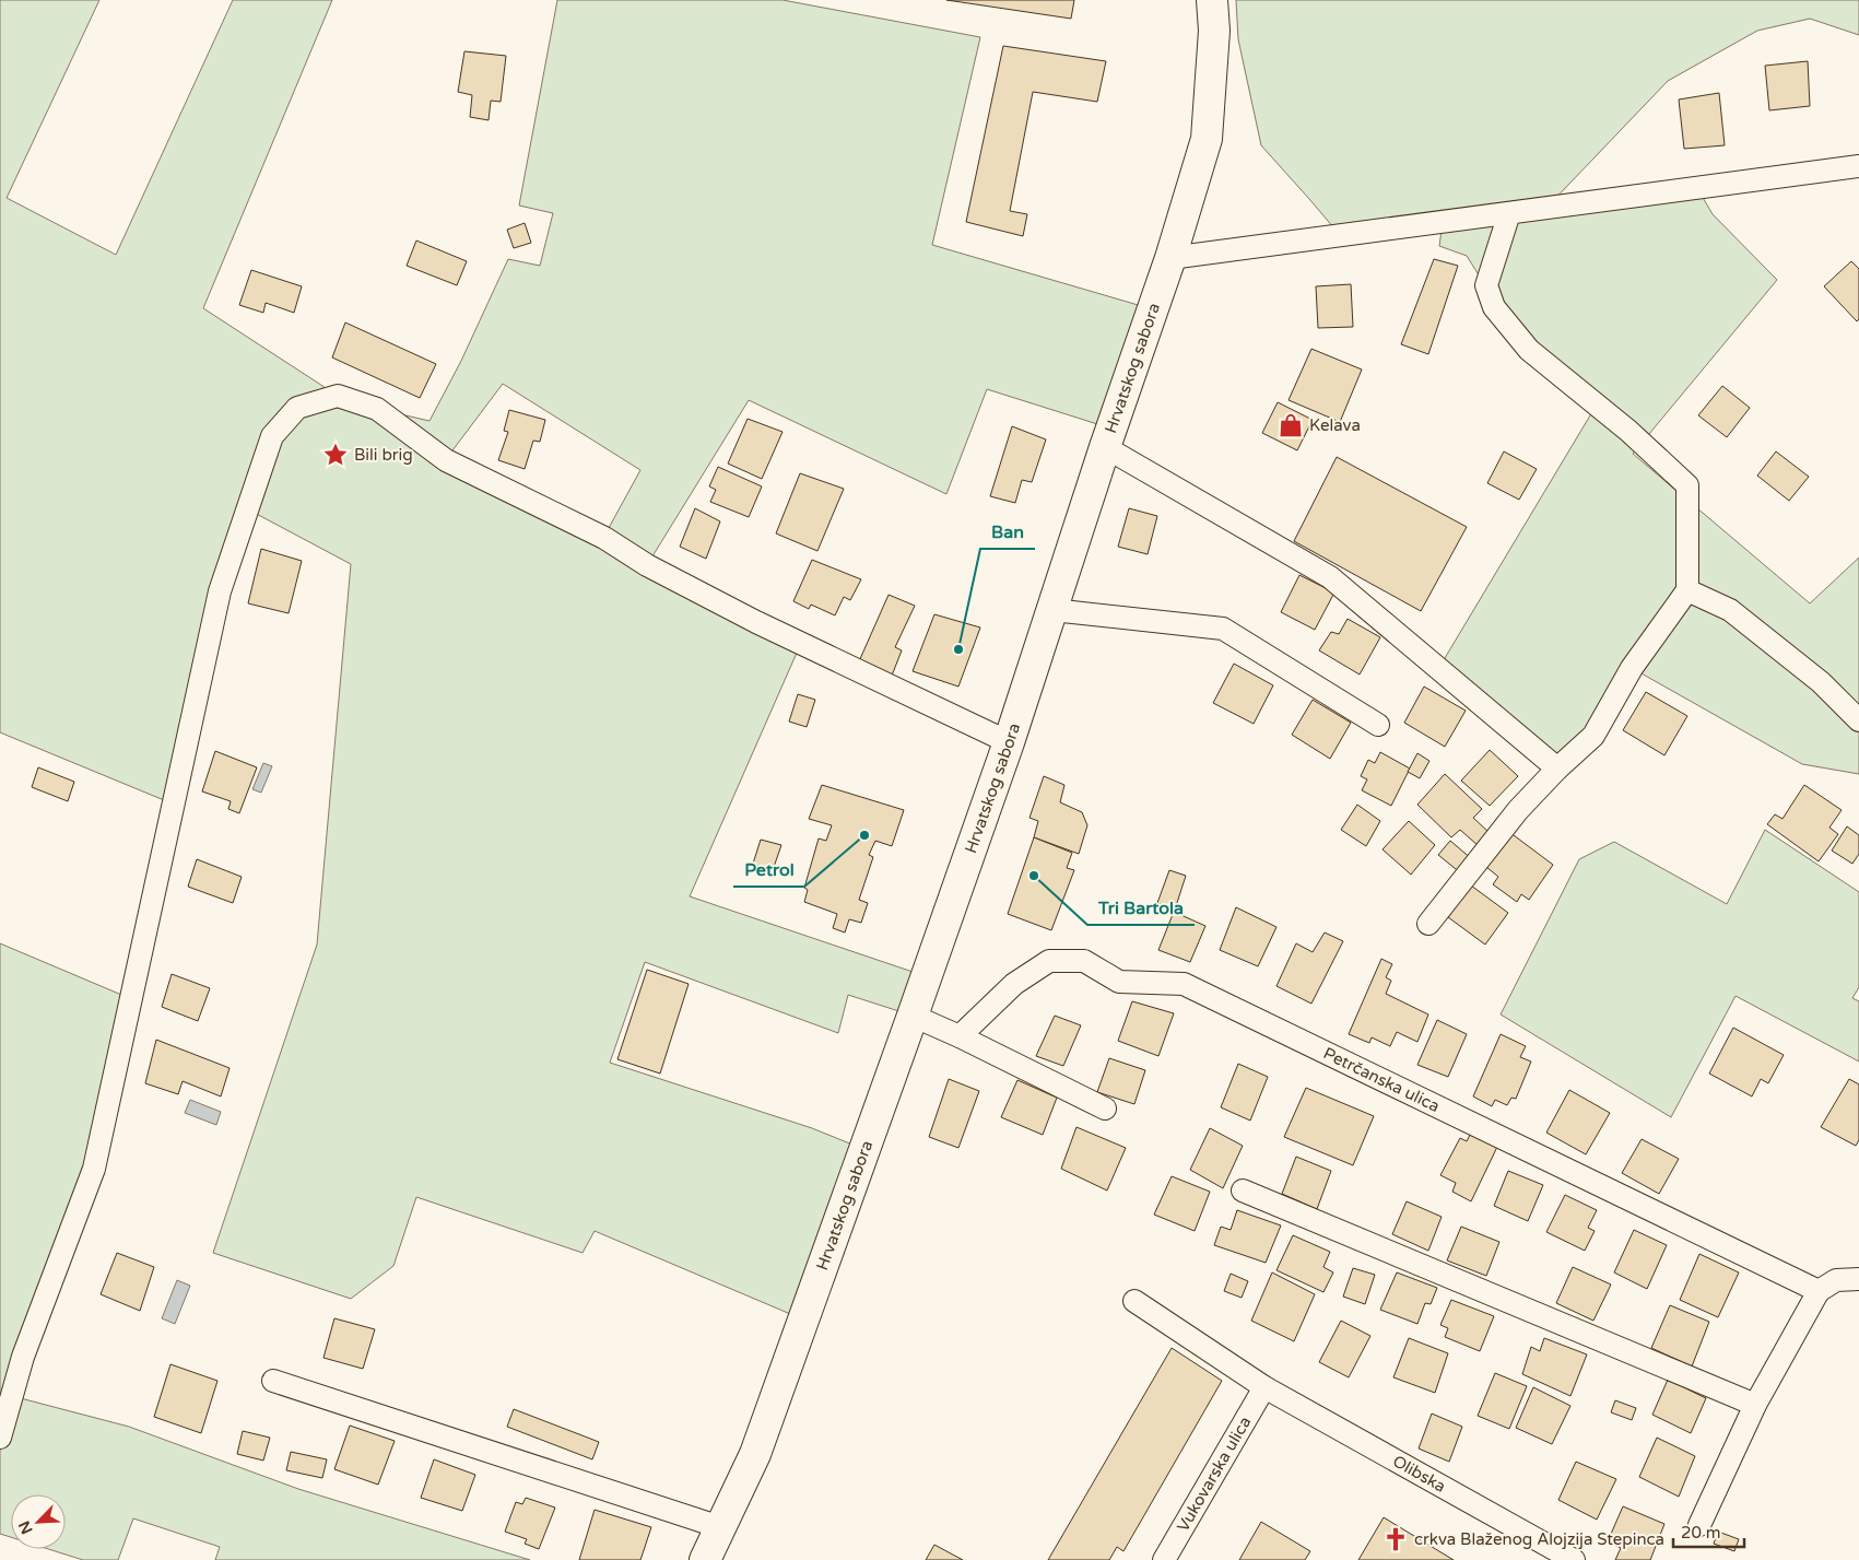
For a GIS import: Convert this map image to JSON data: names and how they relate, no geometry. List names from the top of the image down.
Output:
{
  "streets": {
    "main road": ["Hrvatskog sabora"],
    "street": ["Petrčanska ulica", "Vukovarska ulica", "Olibska"]
  },
  "crossings": [
    ["Vukovarska ulica", "Olibska"]
  ],
  "places": {
    "shop": ["Kelava"],
    "place": ["Bili brig"],
    "other": ["Ban", "Petrol", "Tri Bartola"],
    "church": ["crkva Blaženog Alojzija Stepinca"]
  },
  "scale_bar": "20 m",
  "north": "bottom left"
}
